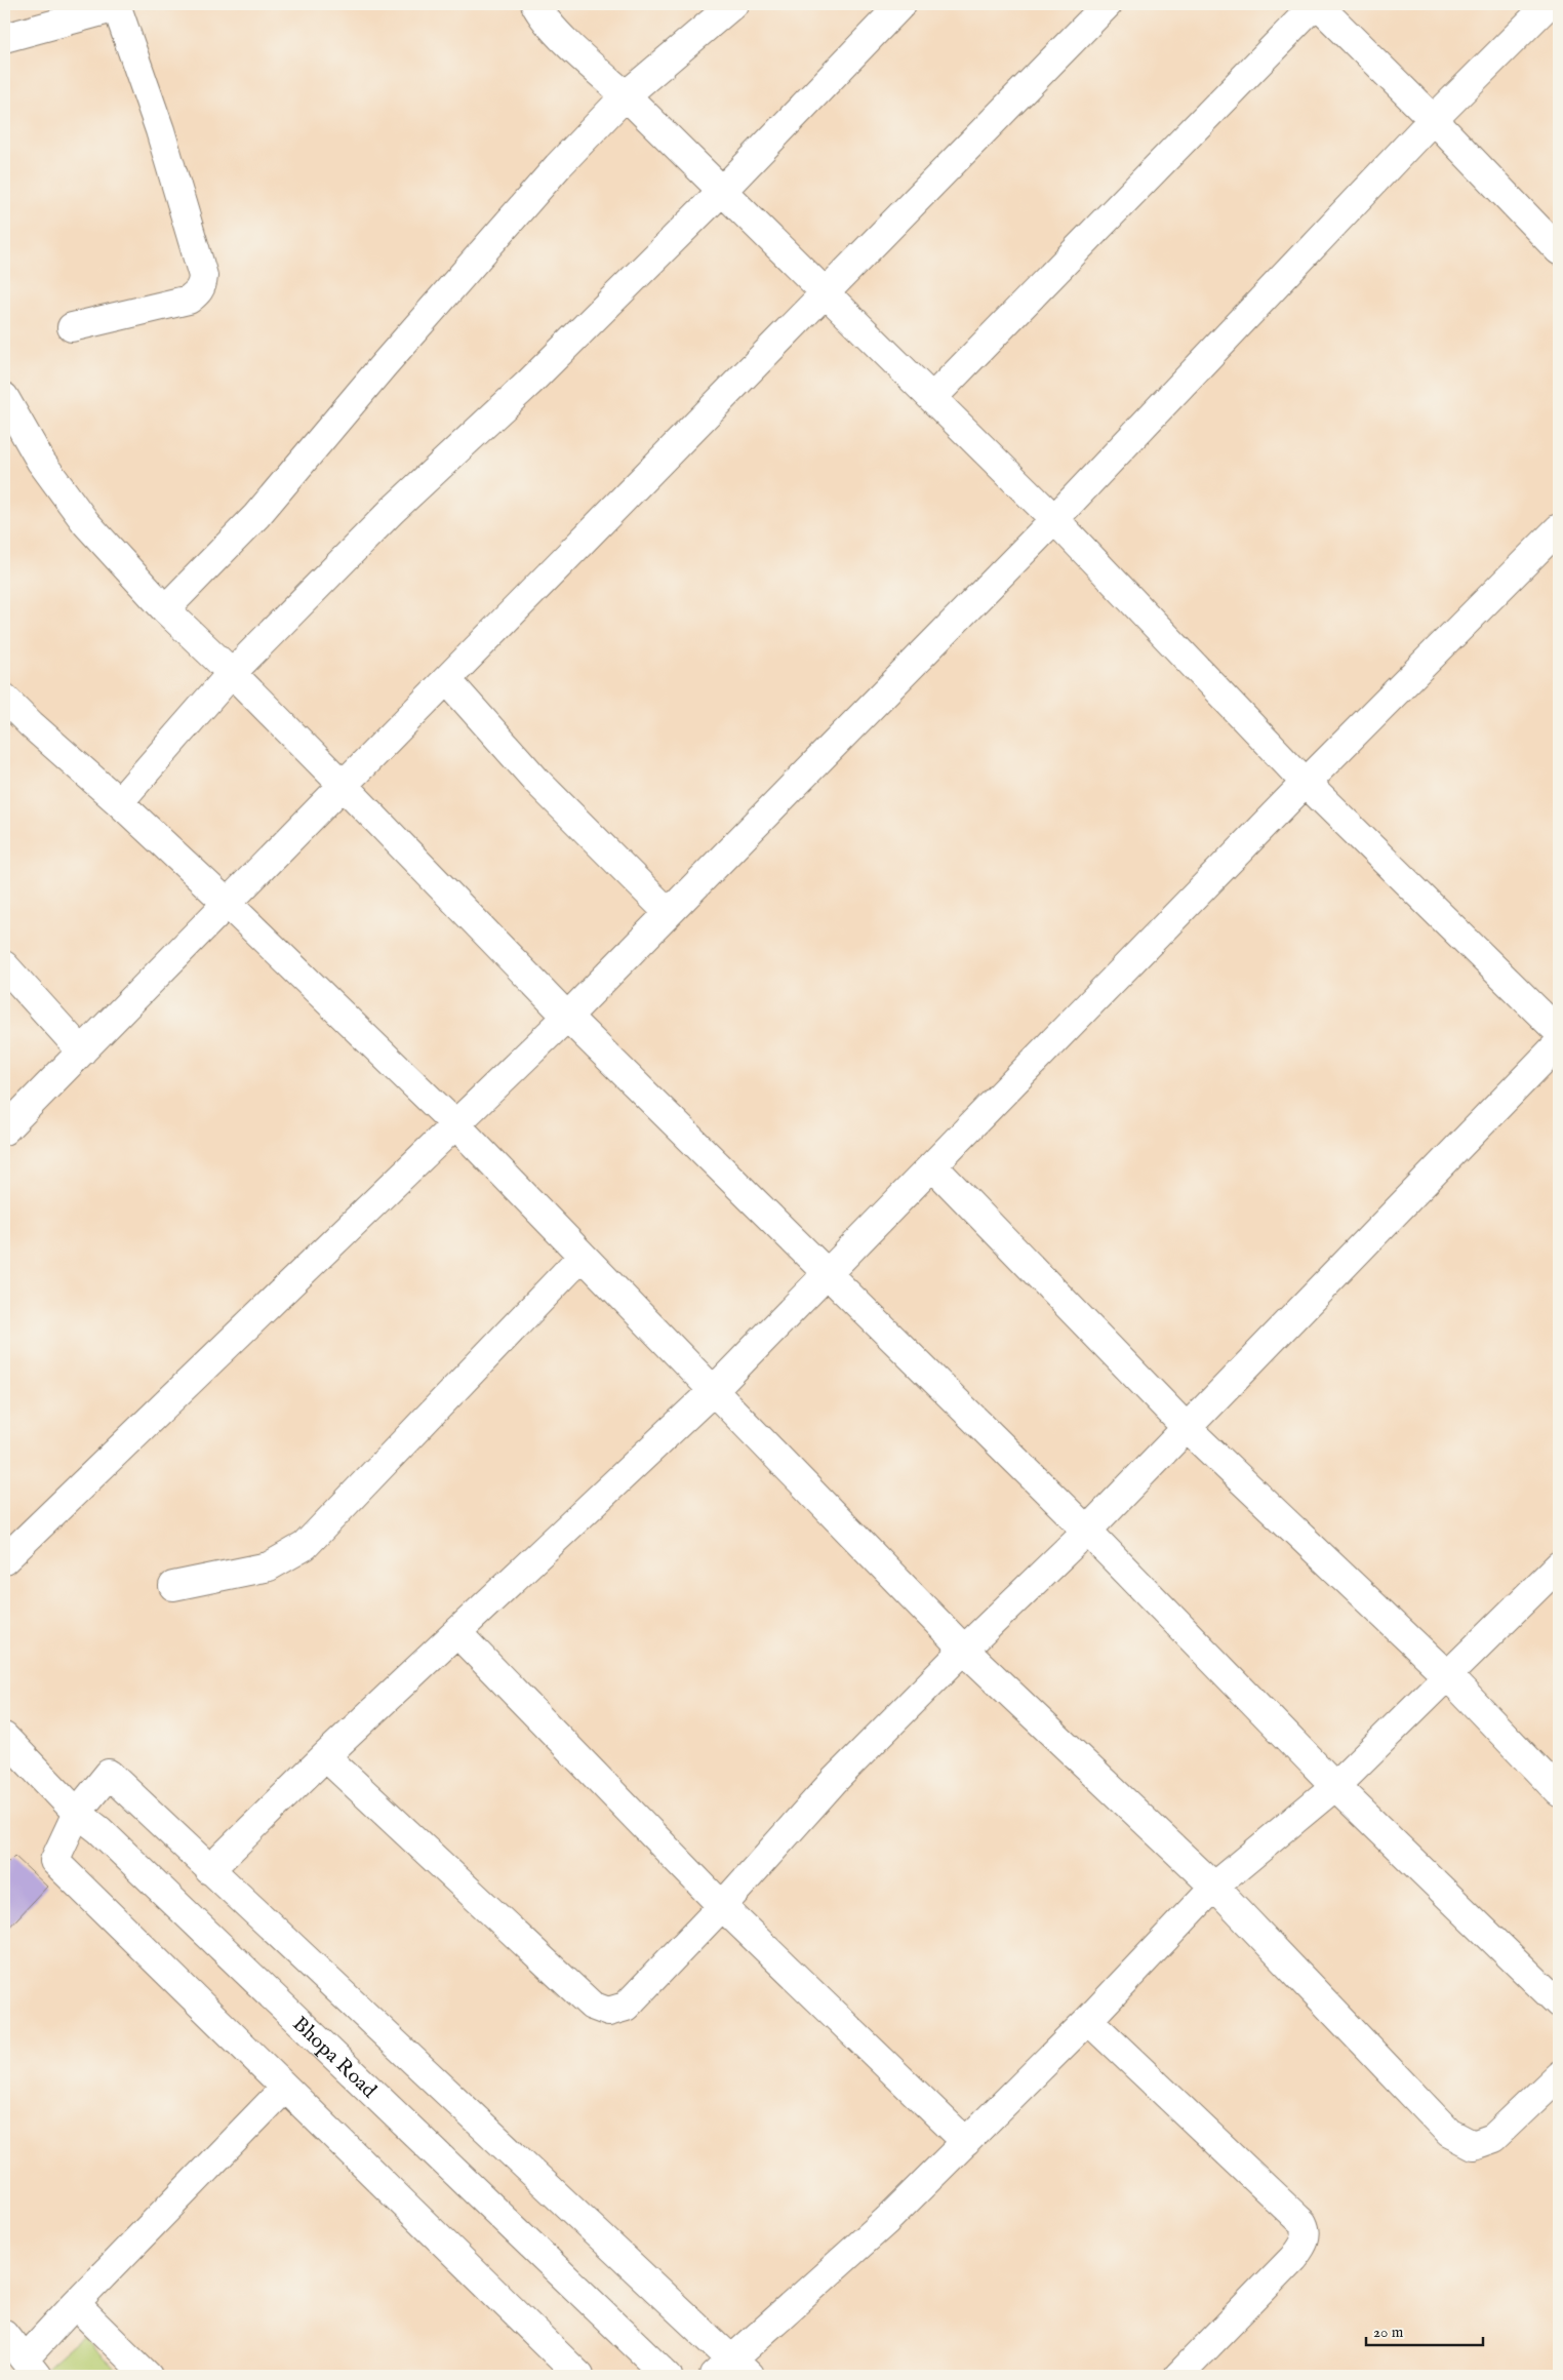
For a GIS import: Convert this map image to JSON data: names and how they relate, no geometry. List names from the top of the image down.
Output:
{
  "streets": {
    "street": ["Bhopa Road"]
  },
  "scale_bar": "20 m"
}
